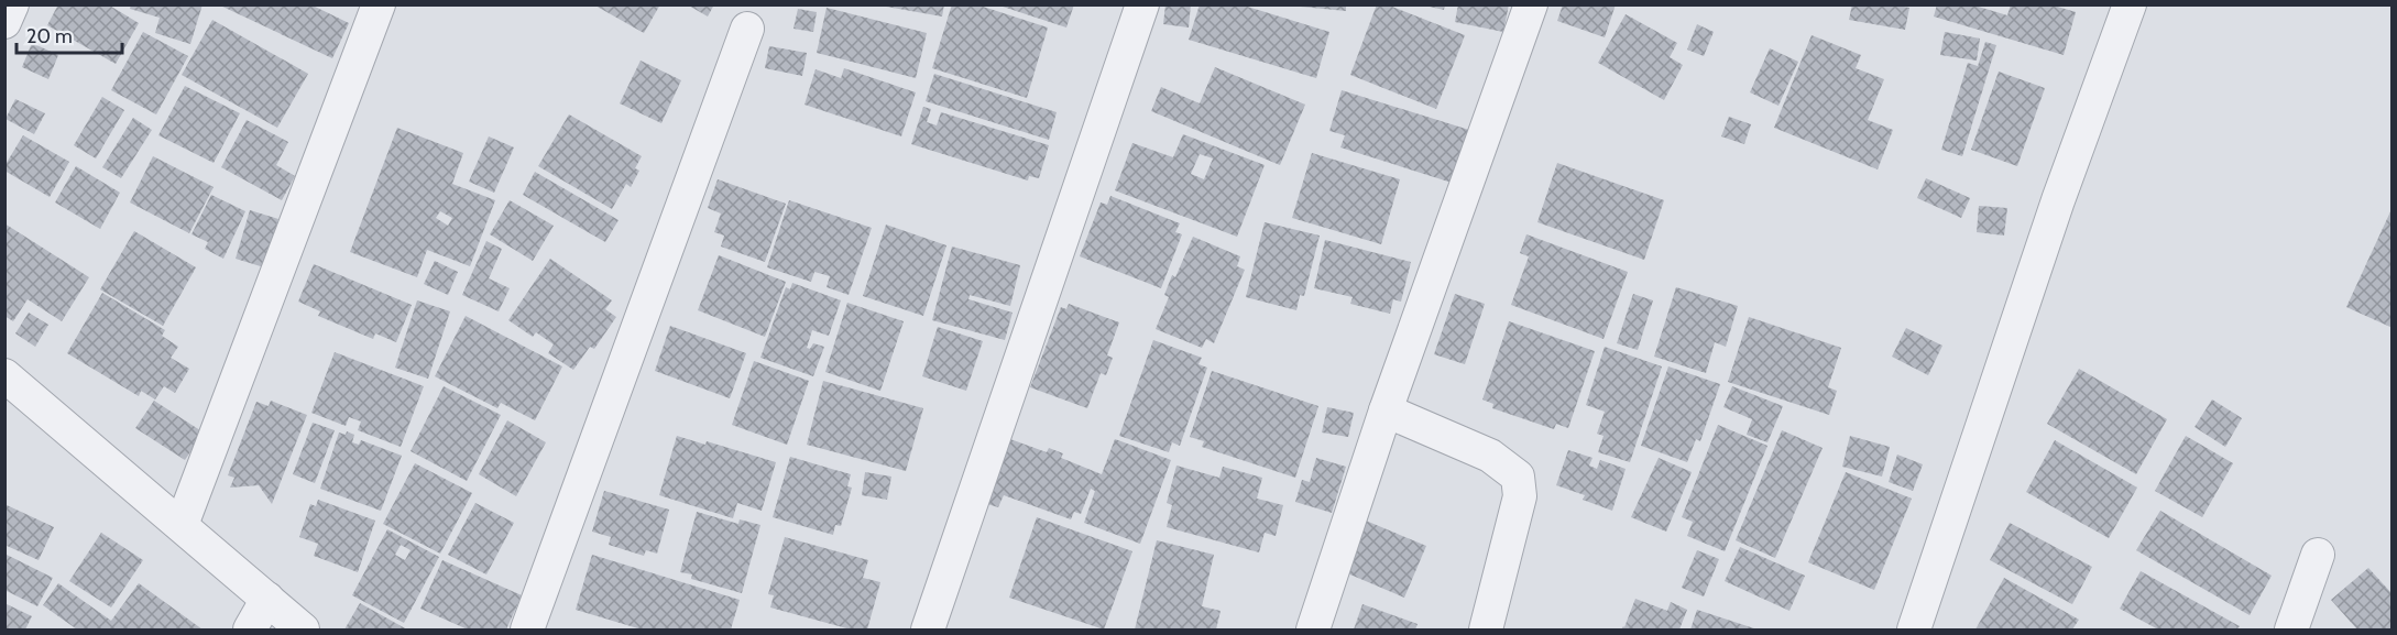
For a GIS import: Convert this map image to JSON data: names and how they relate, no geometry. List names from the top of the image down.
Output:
{
  "scale_bar": "20 m"
}
